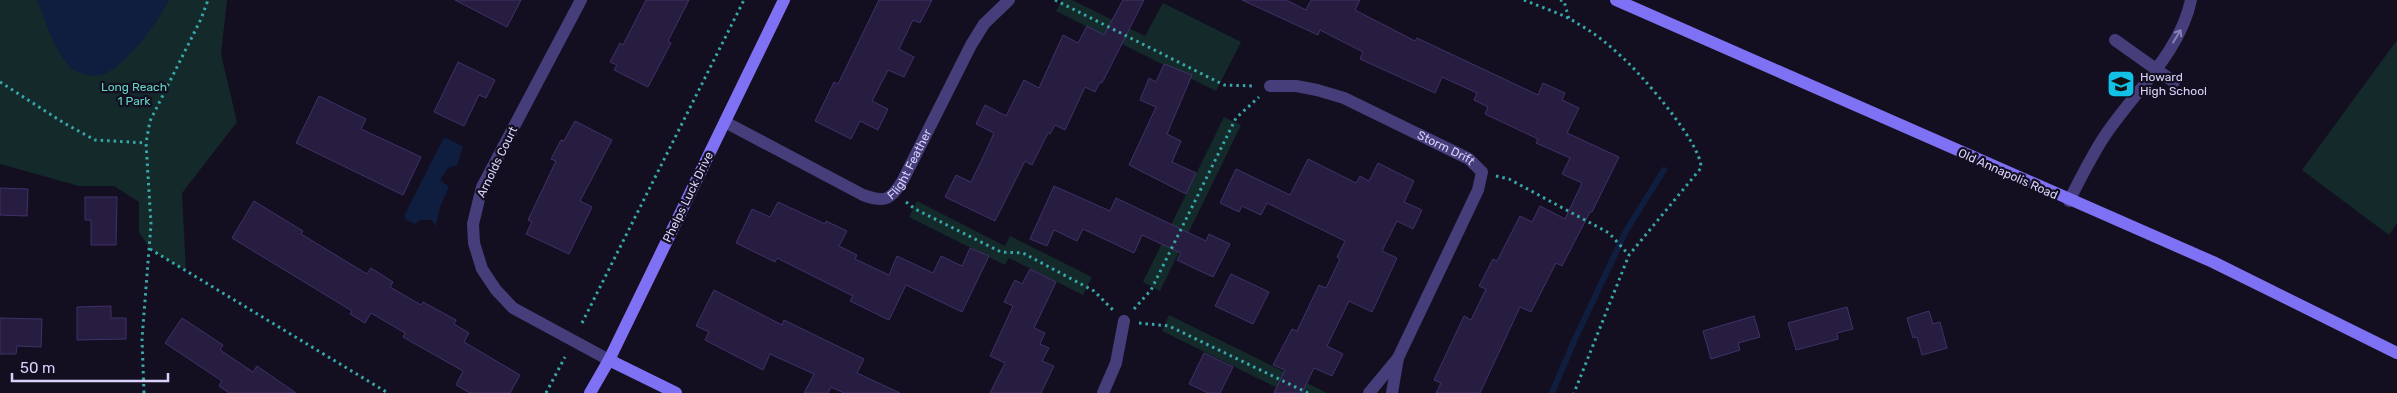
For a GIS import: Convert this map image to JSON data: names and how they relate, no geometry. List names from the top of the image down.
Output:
{
  "streets": {
    "main road": ["Old Annapolis Road", "Phelps Luck Drive"],
    "street": ["Storm Drift", "Arnolds Court", "Flight Feather"]
  },
  "crossings": [
    ["Arnolds Court", "Phelps Luck Drive"],
    ["Flight Feather", "Phelps Luck Drive"]
  ],
  "parks": ["Long Reach 1 Park"],
  "places": {
    "school or university": ["Howard High School"]
  },
  "scale_bar": "50 m"
}
